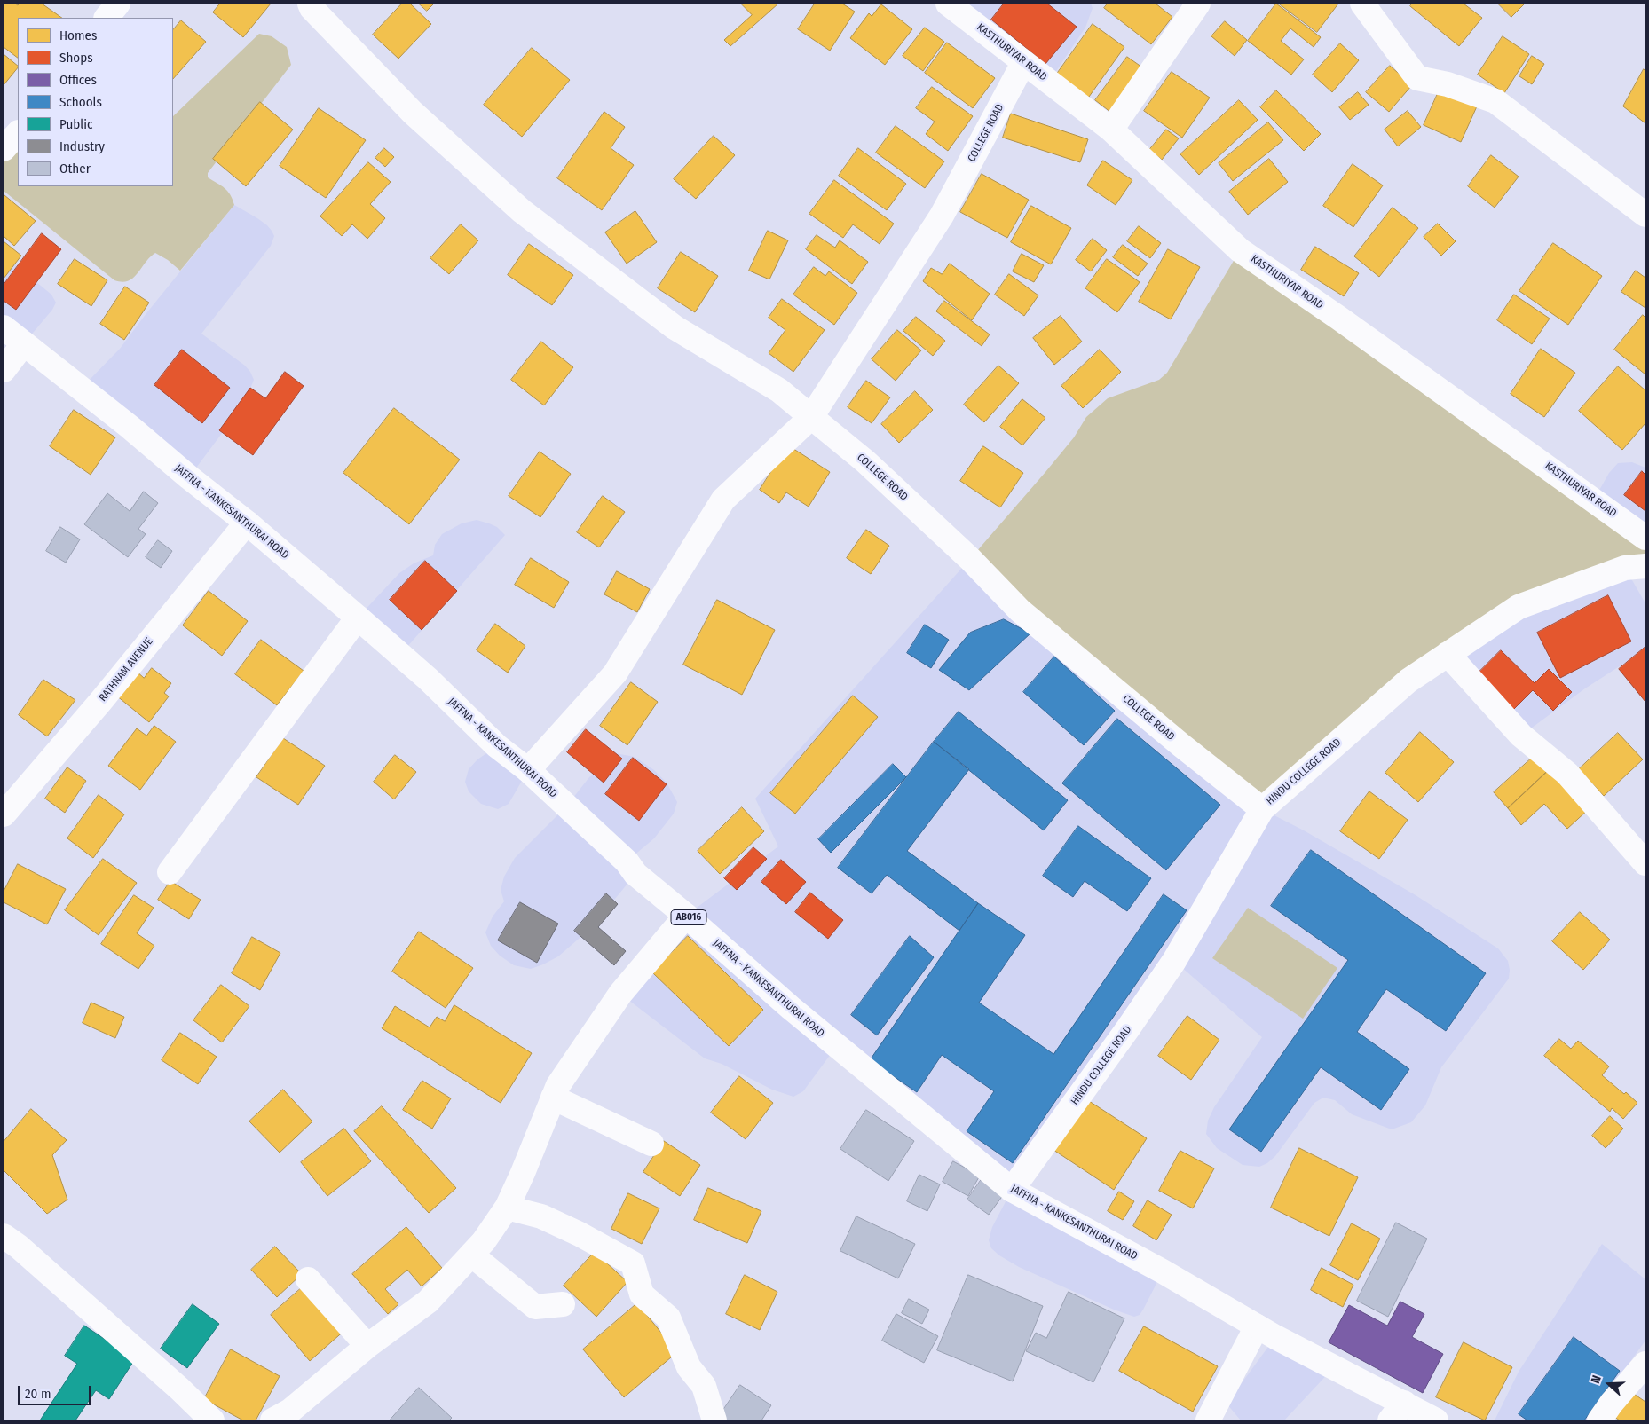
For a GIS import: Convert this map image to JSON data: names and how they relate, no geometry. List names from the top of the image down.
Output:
{
  "streets": {
    "street": [
      "KASTHURIYAR ROAD",
      "COLLEGE ROAD",
      "JAFFNA - KANKESANTHURAI ROAD",
      "RATHNAM AVENUE",
      "HINDU COLLEGE ROAD",
      "AB016"
    ]
  },
  "crossings": [
    ["KASTHURIYAR ROAD", "COLLEGE ROAD"],
    ["COLLEGE ROAD", "HINDU COLLEGE ROAD"],
    ["JAFFNA - KANKESANTHURAI ROAD", "RATHNAM AVENUE"],
    ["JAFFNA - KANKESANTHURAI ROAD", "HINDU COLLEGE ROAD"]
  ],
  "legend": [
    "Homes",
    "Shops",
    "Offices",
    "Schools",
    "Public",
    "Industry",
    "Other"
  ],
  "scale_bar": "20 m",
  "north": "left"
}
